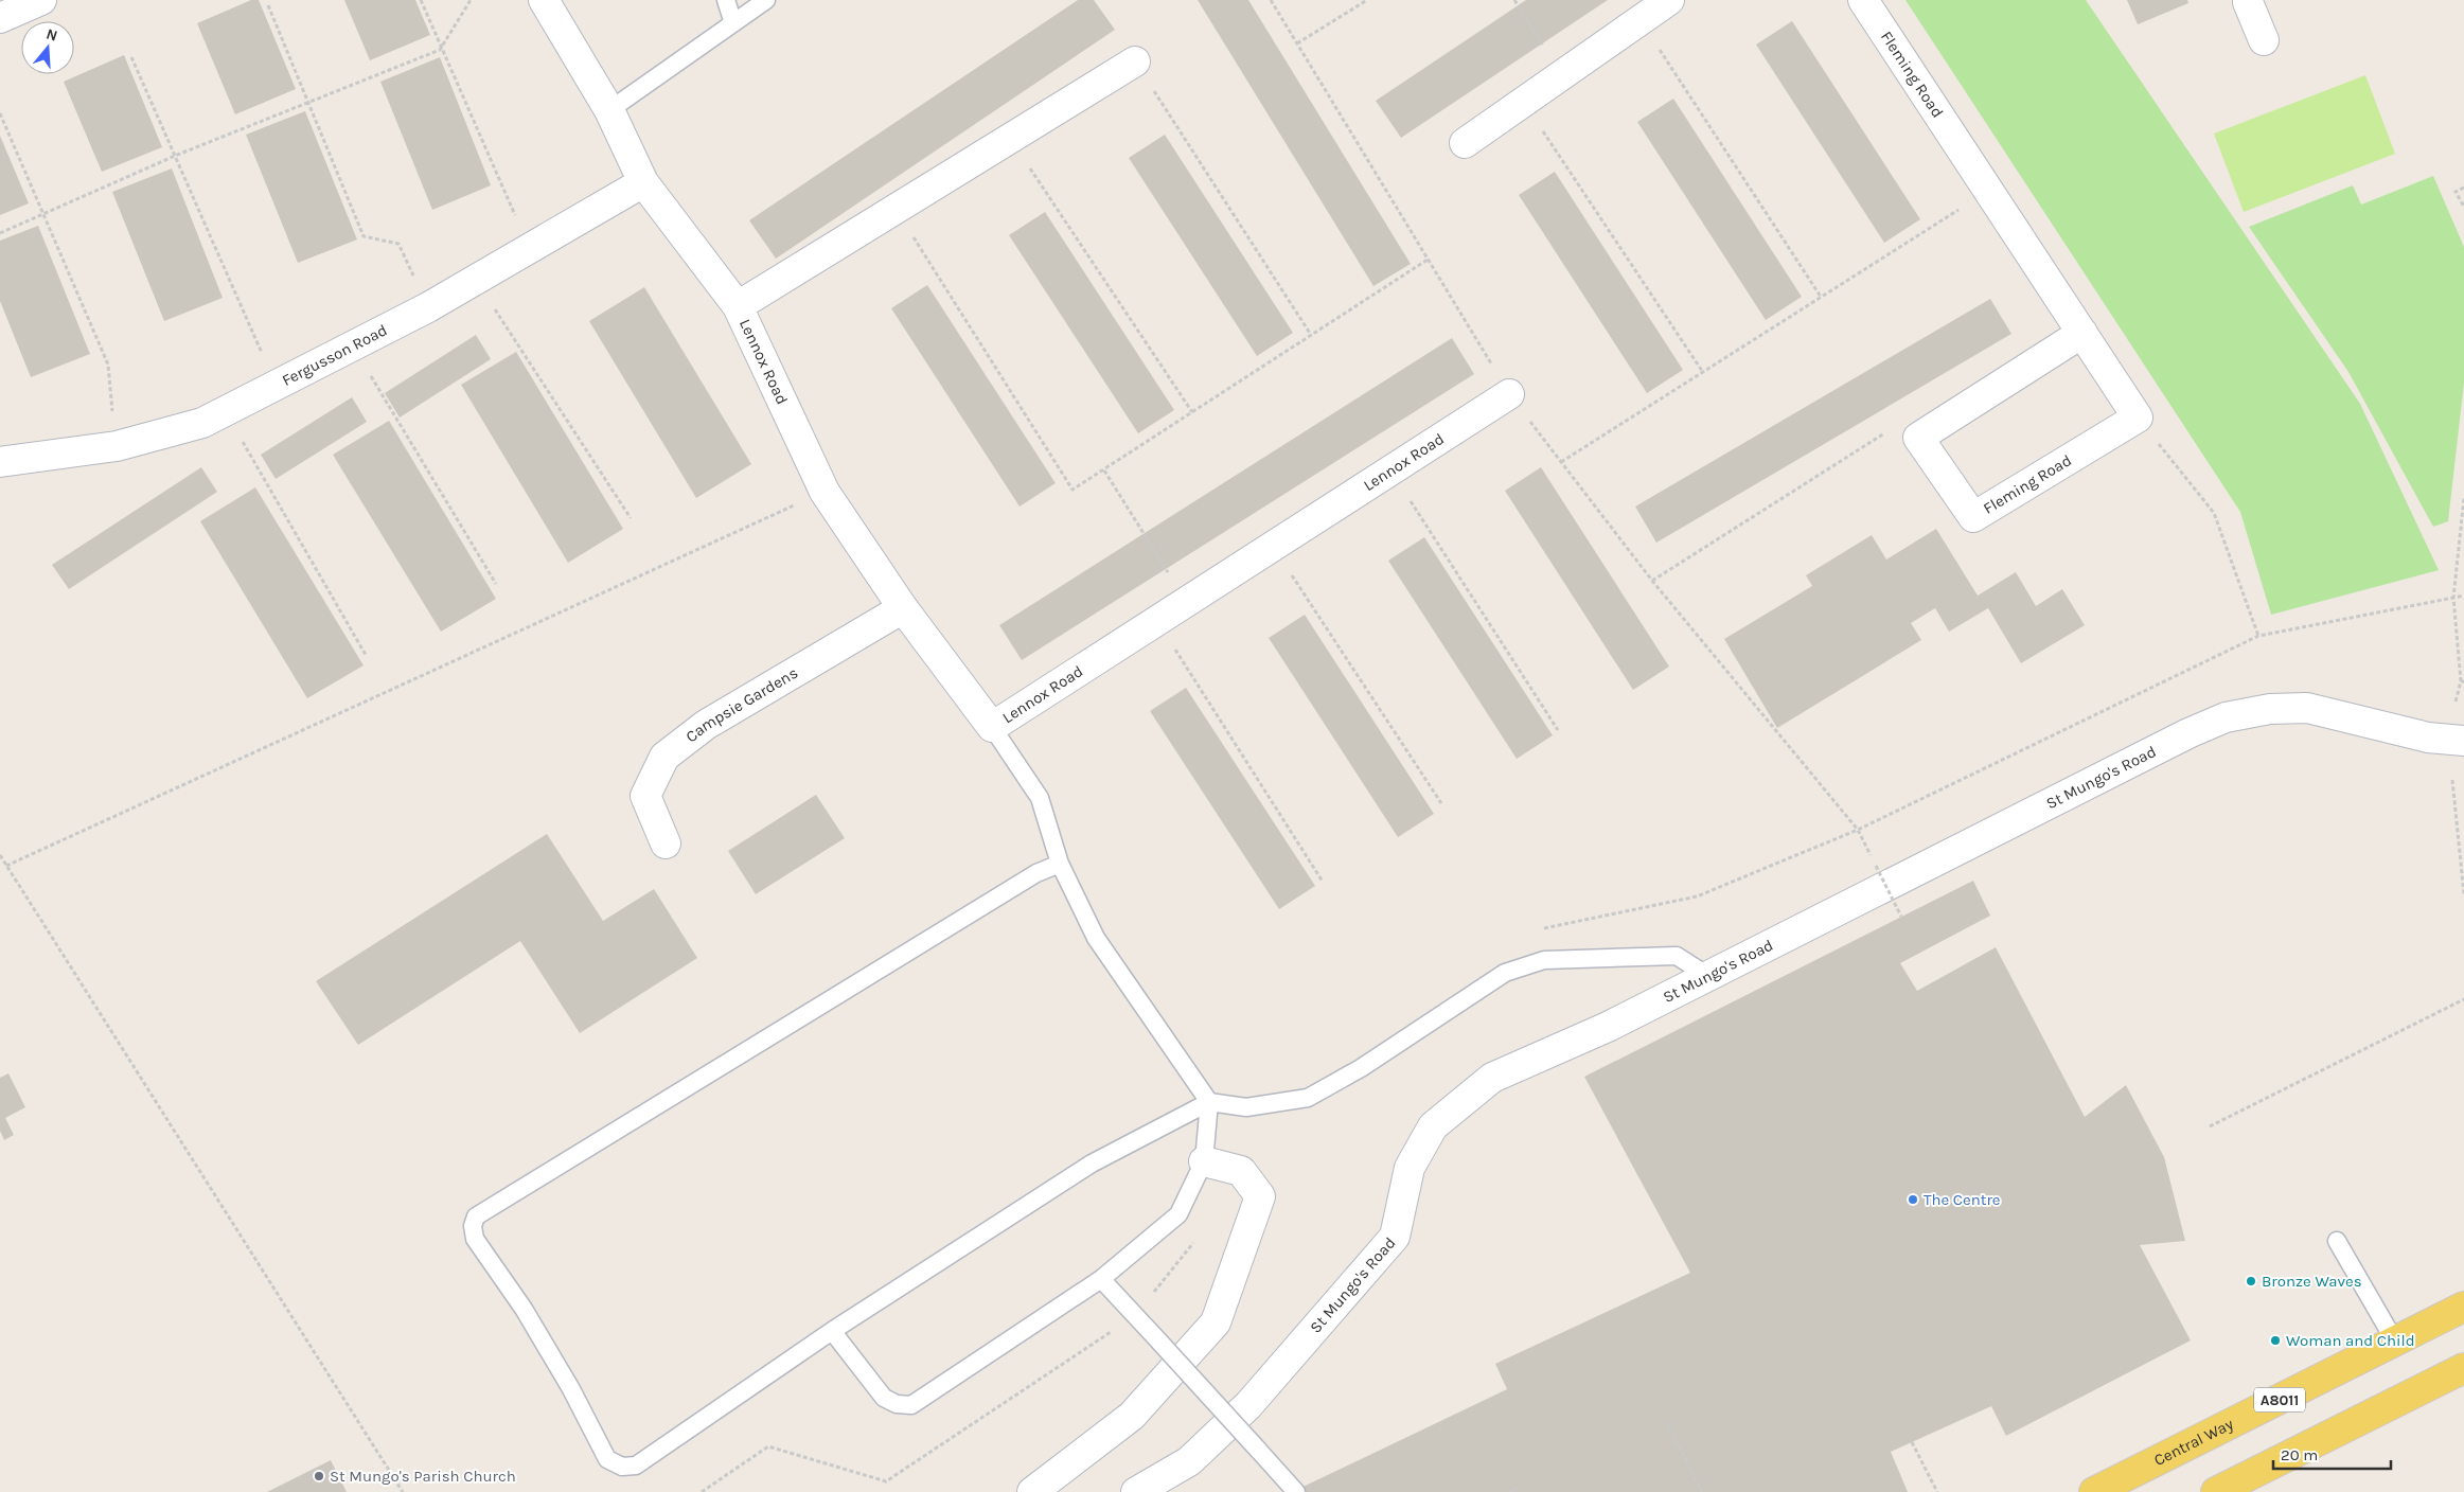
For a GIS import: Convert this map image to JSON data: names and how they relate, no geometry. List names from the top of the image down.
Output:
{
  "streets": {
    "main road": ["A8011", "Central Way"],
    "street": [
      "Fleming Road",
      "Fergusson Road",
      "Lennox Road",
      "Campsie Gardens",
      "St Mungo's Road"
    ]
  },
  "crossings": [
    ["Fergusson Road", "Lennox Road"],
    ["Lennox Road", "Campsie Gardens"]
  ],
  "places": [
    "The Centre",
    "Bronze Waves",
    "Woman and Child",
    "St Mungo's Parish Church"
  ],
  "scale_bar": "20 m",
  "north": "top"
}
